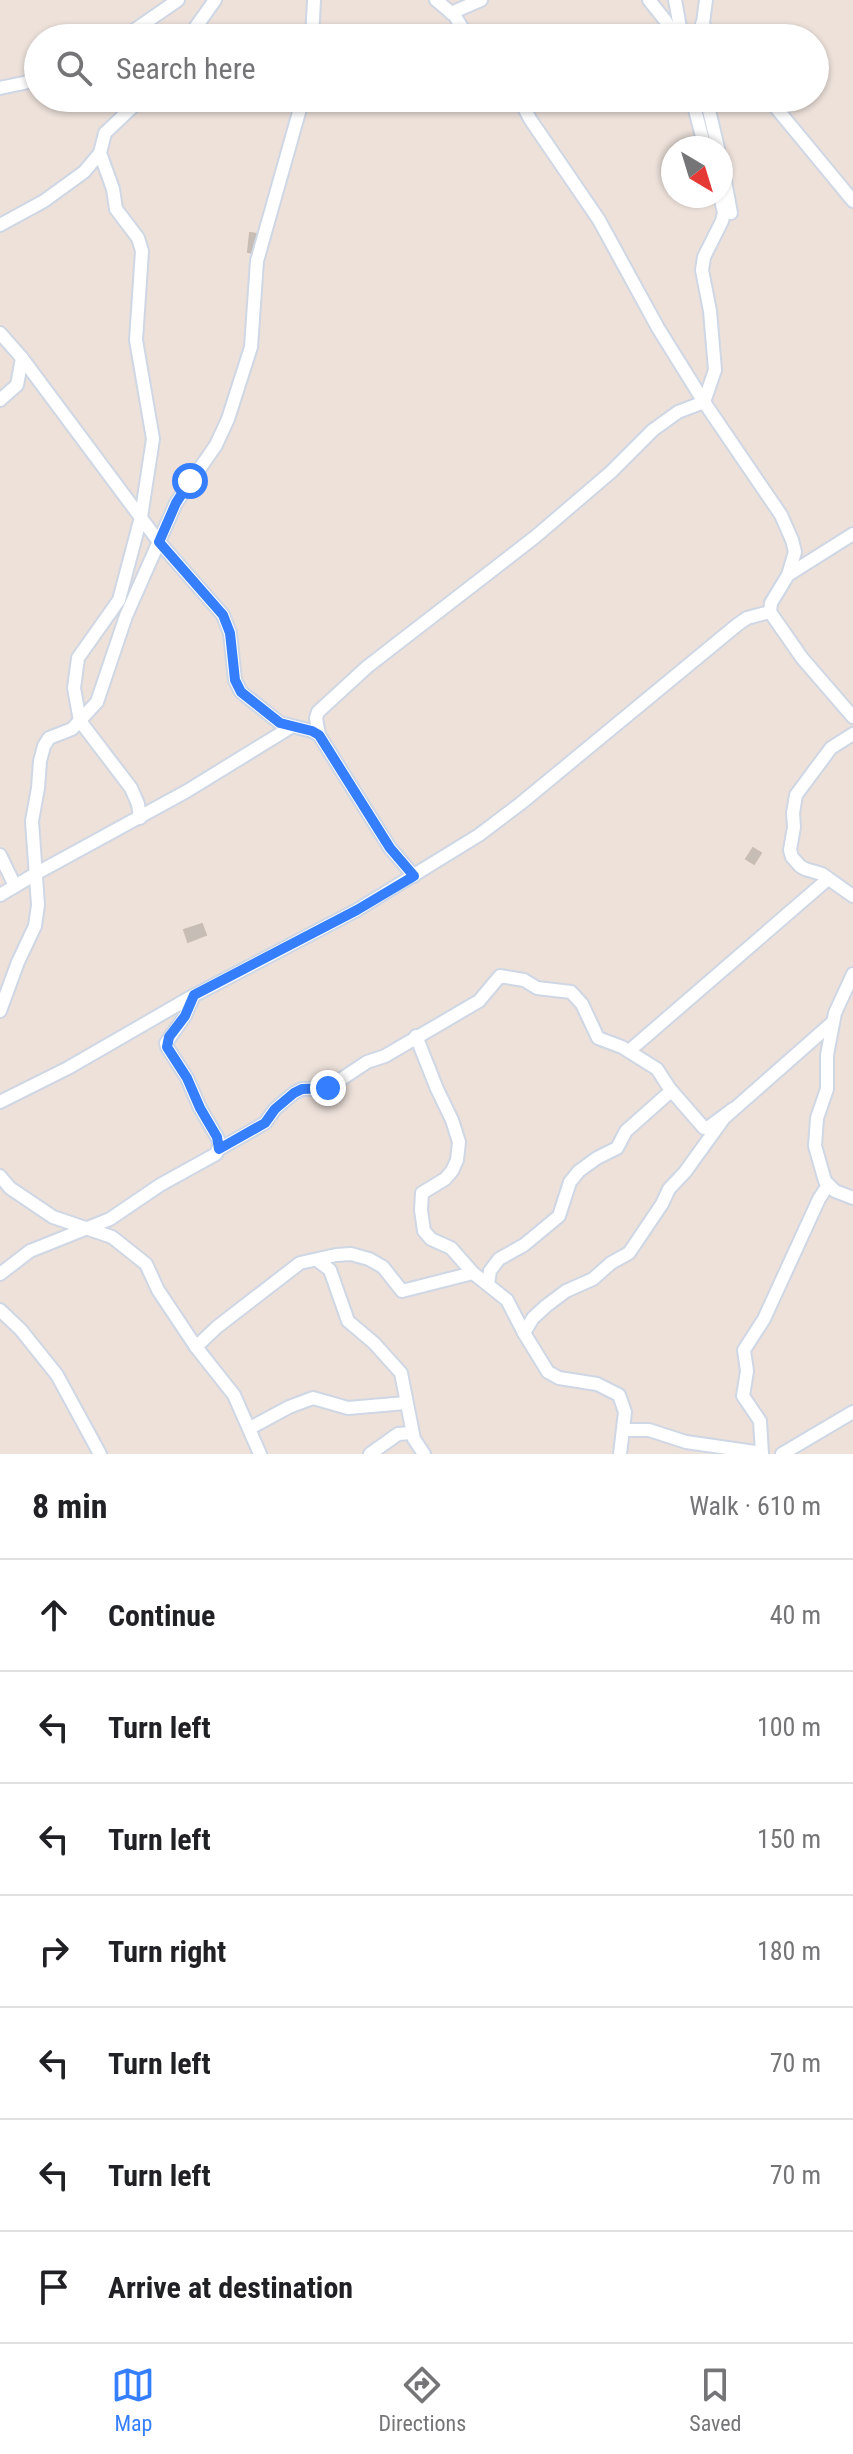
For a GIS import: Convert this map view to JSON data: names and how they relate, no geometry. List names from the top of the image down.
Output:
{
  "north": "bottom right",
  "page": {
    "search": "Search here",
    "heading": ["8 min", "Walk · 610 m"],
    "list": [
      ["Continue", "40 m"],
      ["Turn left", "100 m"],
      ["Turn left", "150 m"],
      ["Turn right", "180 m"],
      ["Turn left", "70 m"],
      ["Turn left", "70 m"],
      "Arrive at destination"
    ],
    "nav": ["Map", "Directions", "Saved"]
  }
}
